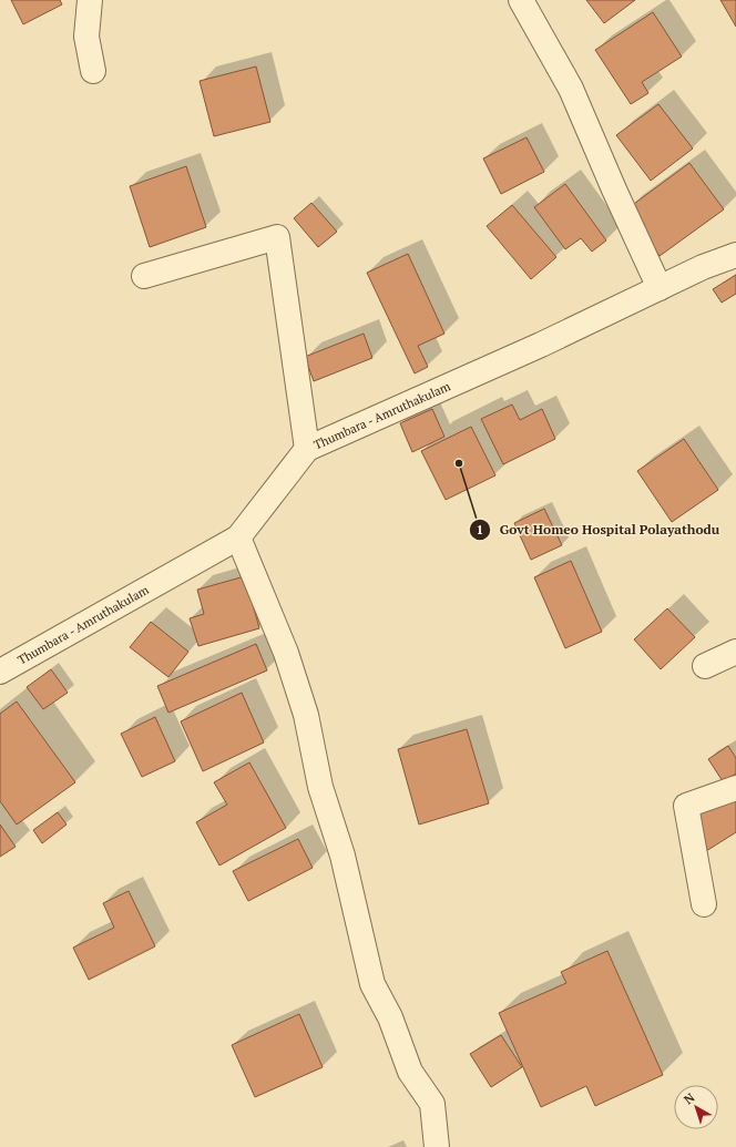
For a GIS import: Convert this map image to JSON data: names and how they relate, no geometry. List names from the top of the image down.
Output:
{
  "streets": {
    "street": ["Thumbara - Amruthakulam"]
  },
  "places": ["Govt Homeo Hospital Polayathodu"],
  "north": "top left"
}
